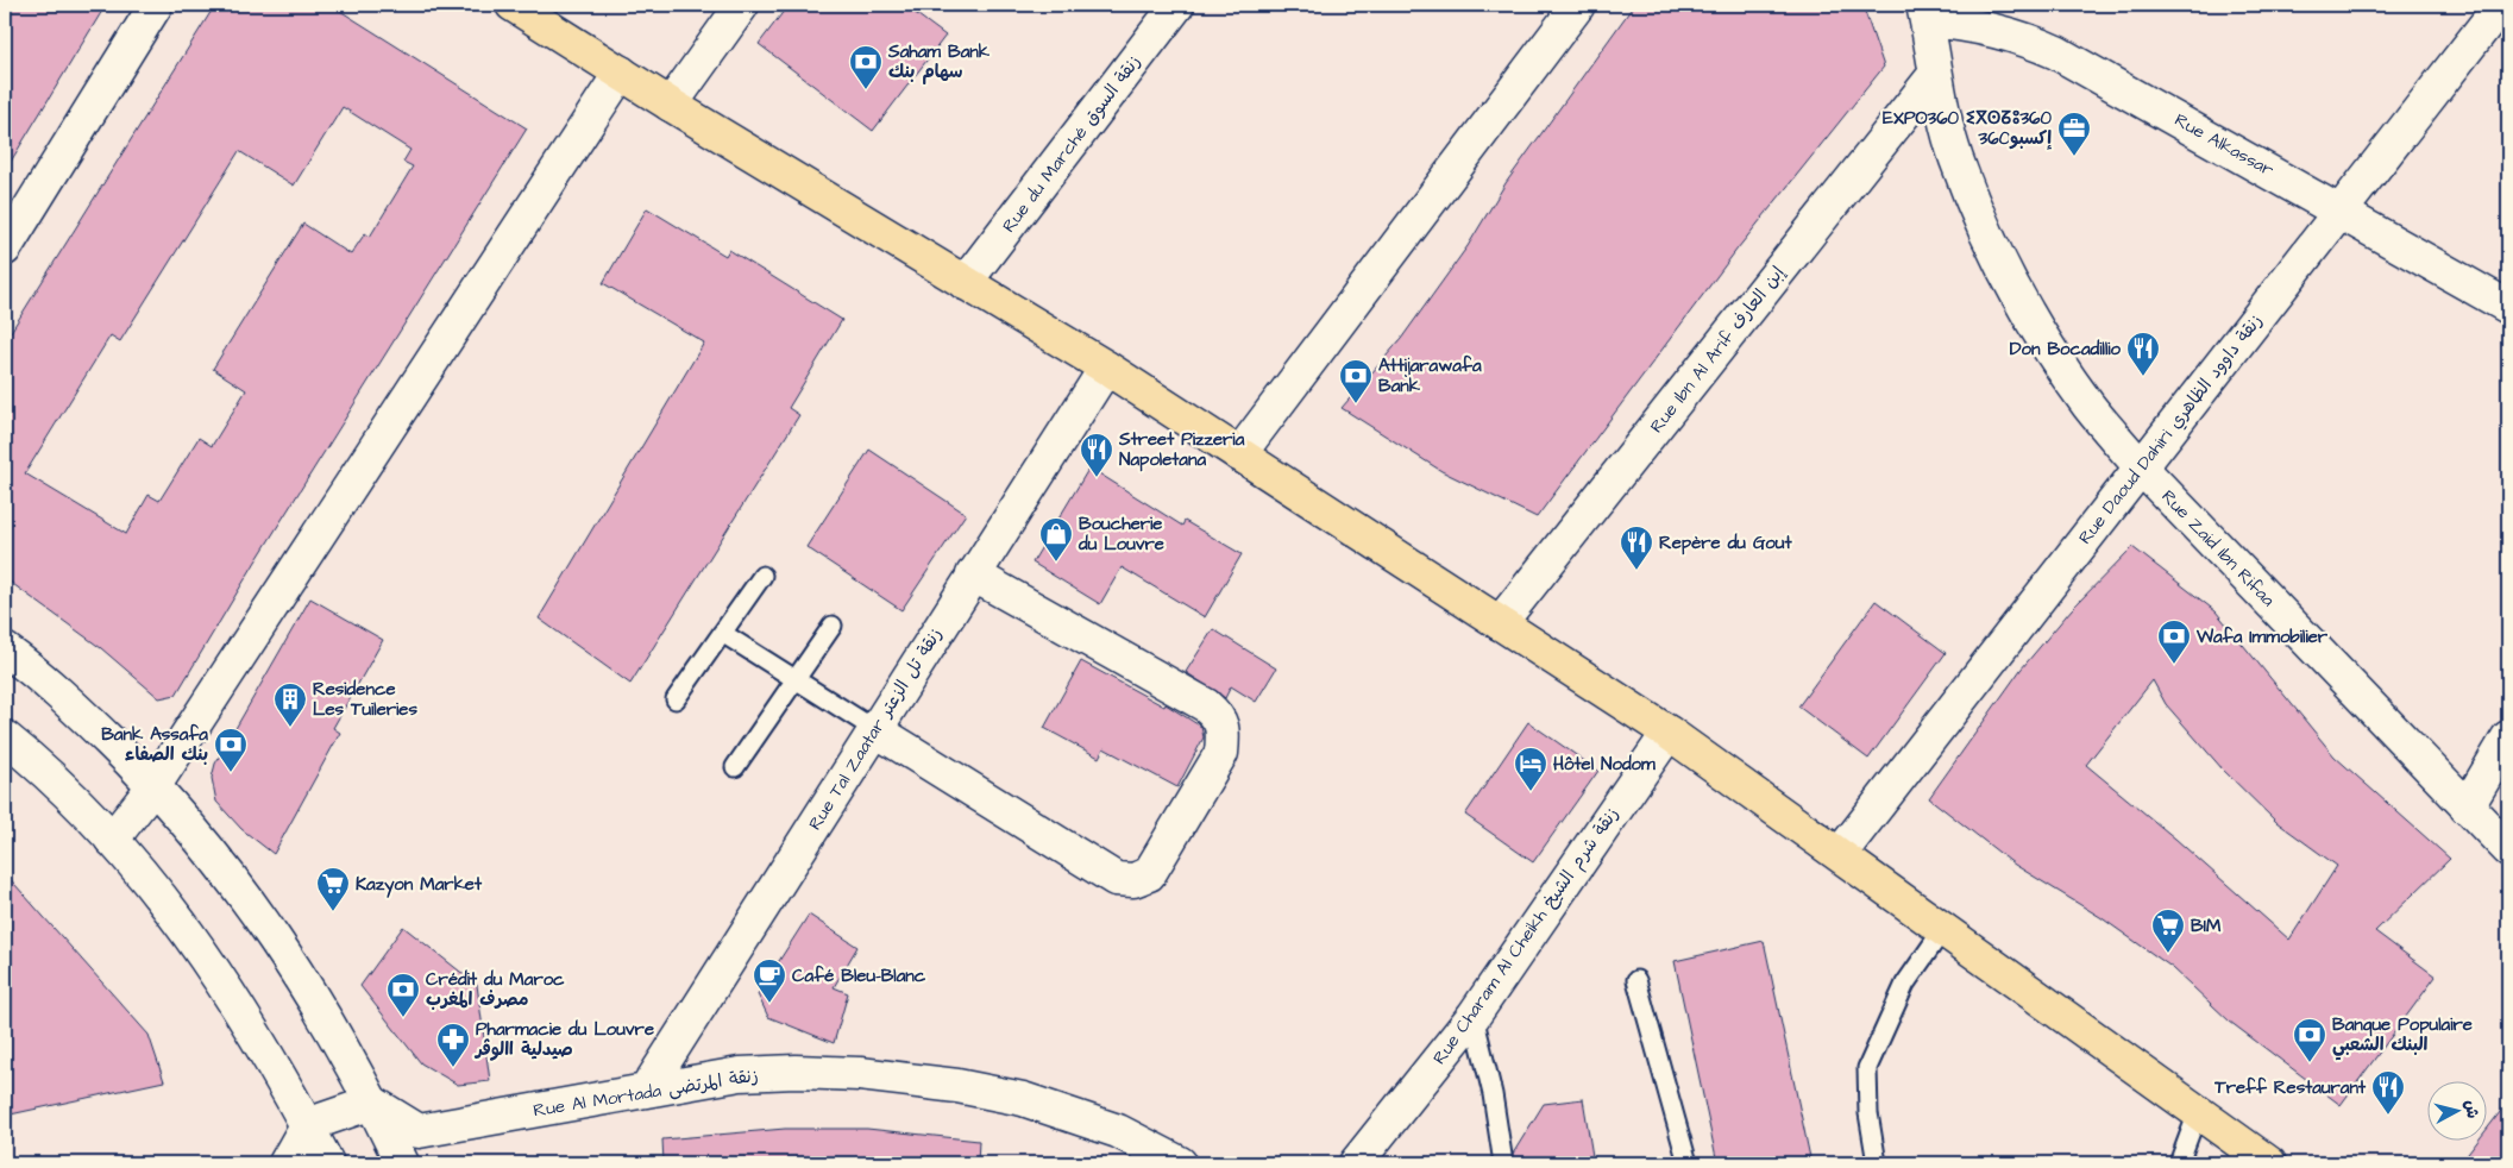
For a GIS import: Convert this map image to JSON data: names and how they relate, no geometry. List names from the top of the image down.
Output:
{
  "streets": {
    "street": [
      "Rue du Marché زنقة السوق",
      "Rue Alkassar",
      "Rue Ibn Al Arif إبن العارف",
      "Rue Daoud Dahiri زنقة داوود الظاهري",
      "Rue Zaid Ibn Rifaa",
      "Rue Tal Zaatar زنقة تل الزعتر",
      "Rue Charam Al Cheikh زنقة شرم الشيخ",
      "Rue Al Mortada زنقة المرتضى"
    ]
  },
  "crossings": [
    ["Rue Alkassar", "Rue Daoud Dahiri زنقة داوود الظاهري"],
    ["Rue Alkassar", "Rue Zaid Ibn Rifaa"],
    ["Rue Ibn Al Arif إبن العارف", "Rue Zaid Ibn Rifaa"],
    ["Rue Daoud Dahiri زنقة داوود الظاهري", "Rue Zaid Ibn Rifaa"],
    ["Rue Tal Zaatar زنقة تل الزعتر", "Rue Al Mortada زنقة المرتضى"]
  ],
  "places": {
    "bank": [
      "Saham Bank سهام بنك",
      "Attijarawafa Bank",
      "Wafa Immobilier",
      "Bank Assafa بنك الصفاء",
      "Crédit du Maroc مصرف المغرب",
      "Banque Populaire البنك الشعبي"
    ],
    "office": ["EXPO360 ⵉⴳⵙⵒⵓ360 إكسبو360"],
    "restaurant": [
      "Don Bocadillio",
      "Street Pizzeria Napoletana",
      "Repère du Gout",
      "Treff Restaurant"
    ],
    "shop": ["Boucherie du Louvre"],
    "building": ["Residence Les Tuileries"],
    "hotel": ["Hôtel Nodom"],
    "supermarket": ["Kazyon Market", "BIM"],
    "cafe": ["Café Bleu-Blanc"],
    "pharmacy": ["Pharmacie du Louvre صيدلية االوڤر"]
  },
  "north": "right"
}
